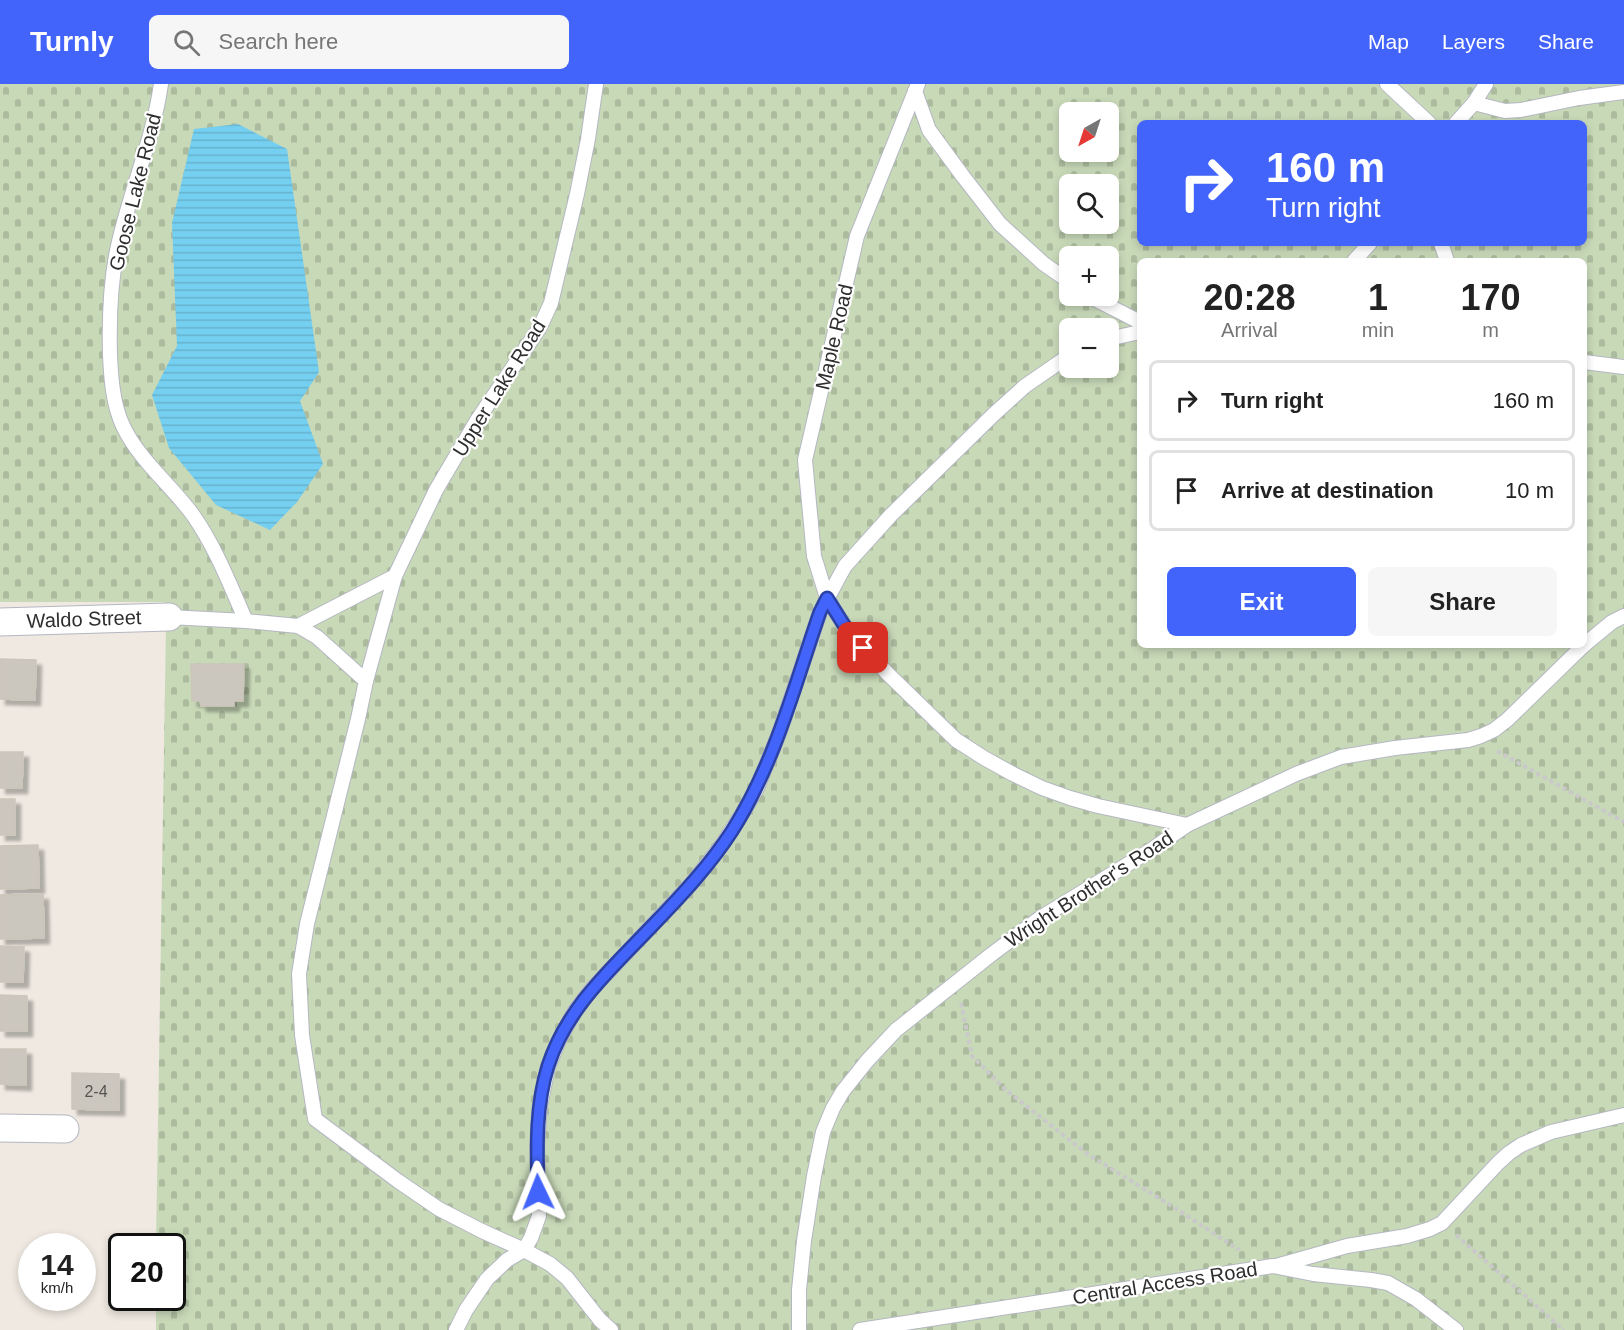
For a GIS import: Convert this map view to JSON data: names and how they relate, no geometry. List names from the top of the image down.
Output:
{
  "streets": {
    "street": ["Waldo Street"],
    "lane": [
      "Goose Lake Road",
      "Maple Road",
      "Upper Lake Road",
      "Wright Brother's Road",
      "Central Access Road"
    ]
  },
  "crossings": [
    ["Maple Road", "Wright Brother's Road"]
  ],
  "house_numbers": ["2-4"],
  "north": "bottom left",
  "page": {
    "header": "Turnly",
    "search": "Search here",
    "nav": ["Map", "Layers", "Share"],
    "map_buttons": ["+", "−"],
    "turn": ["160 m", "Turn right"],
    "eta": [
      "20:28",
      "Arrival",
      "1",
      "min",
      "170",
      "m"
    ],
    "list": [
      {
        "name": "Turn right",
        "value": "160 m"
      },
      {
        "name": "Arrive at destination",
        "value": "10 m"
      }
    ],
    "buttons": ["Exit", "Share"],
    "speed": "14 km/h",
    "limit": "20"
  }
}
